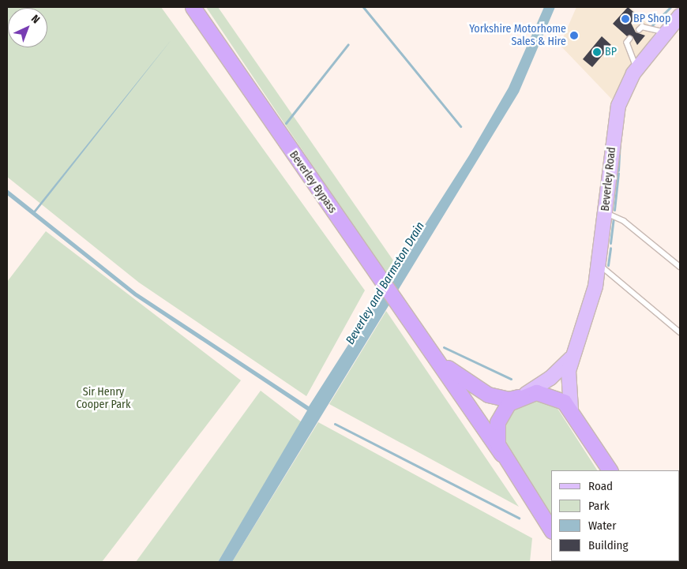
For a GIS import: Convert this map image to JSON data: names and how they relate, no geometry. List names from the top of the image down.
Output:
{
  "streets": {
    "highway": ["Beverley Bypass"],
    "main road": ["Beverley Road"]
  },
  "crossings": [
    ["Beverley Road", "Beverley Bypass"]
  ],
  "water": ["Beverley and Barmston Drain"],
  "parks": ["Sir Henry Cooper Park"],
  "places": ["BP Shop", "Yorkshire Motorhome Sales & Hire", "BP"],
  "legend": [
    "Road",
    "Park",
    "Water",
    "Building"
  ],
  "north": "top right"
}
